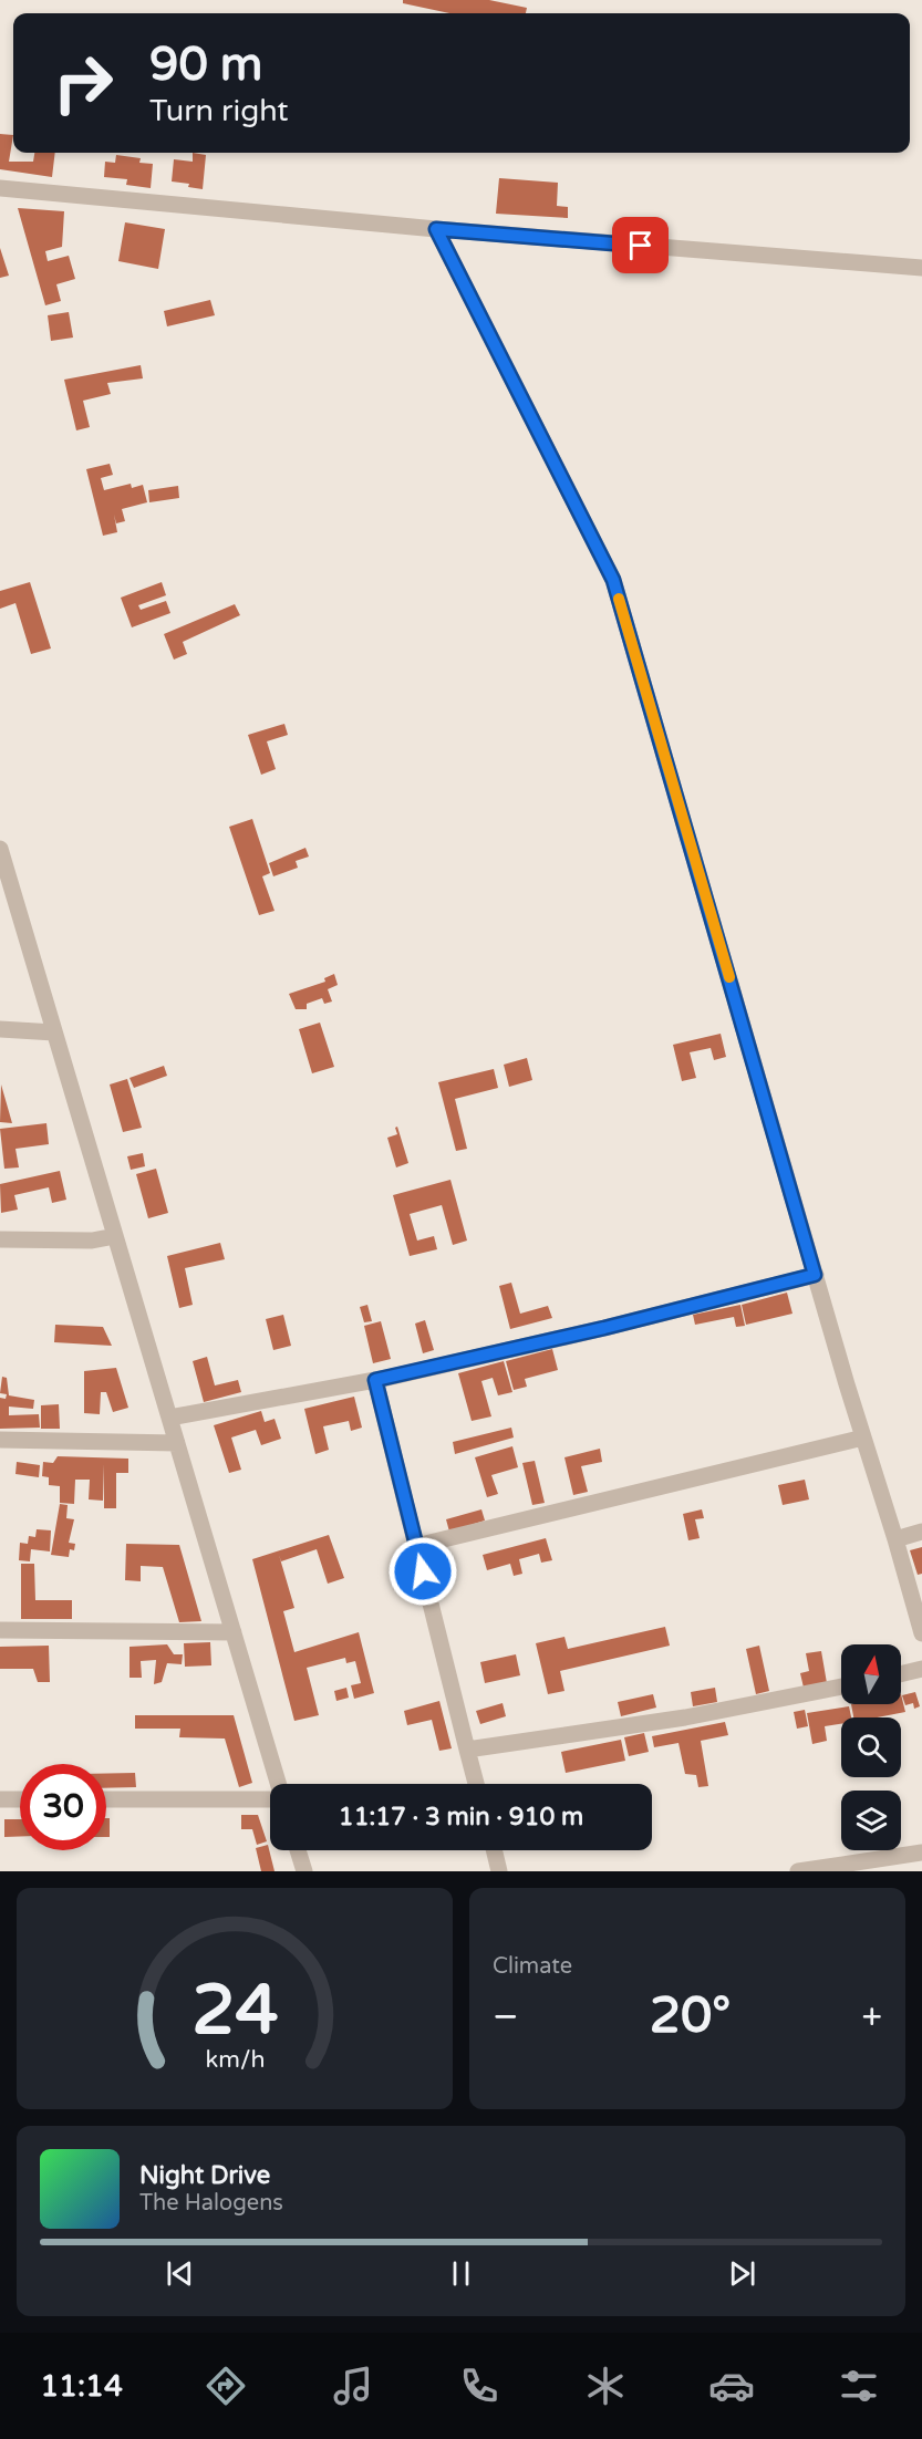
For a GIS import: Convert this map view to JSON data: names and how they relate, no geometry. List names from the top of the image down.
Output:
{
  "north": "top",
  "page": {
    "turn": ["90 m", "Turn right"],
    "limit": "30",
    "trip": "11:17 · 3 min · 910 m",
    "tile": "Climate",
    "heat": ["−", "20°", "+"],
    "song": ["Night Drive", "The Halogens"],
    "tabs": "11:14",
    "gauge": ["24", "km/h"]
  }
}
